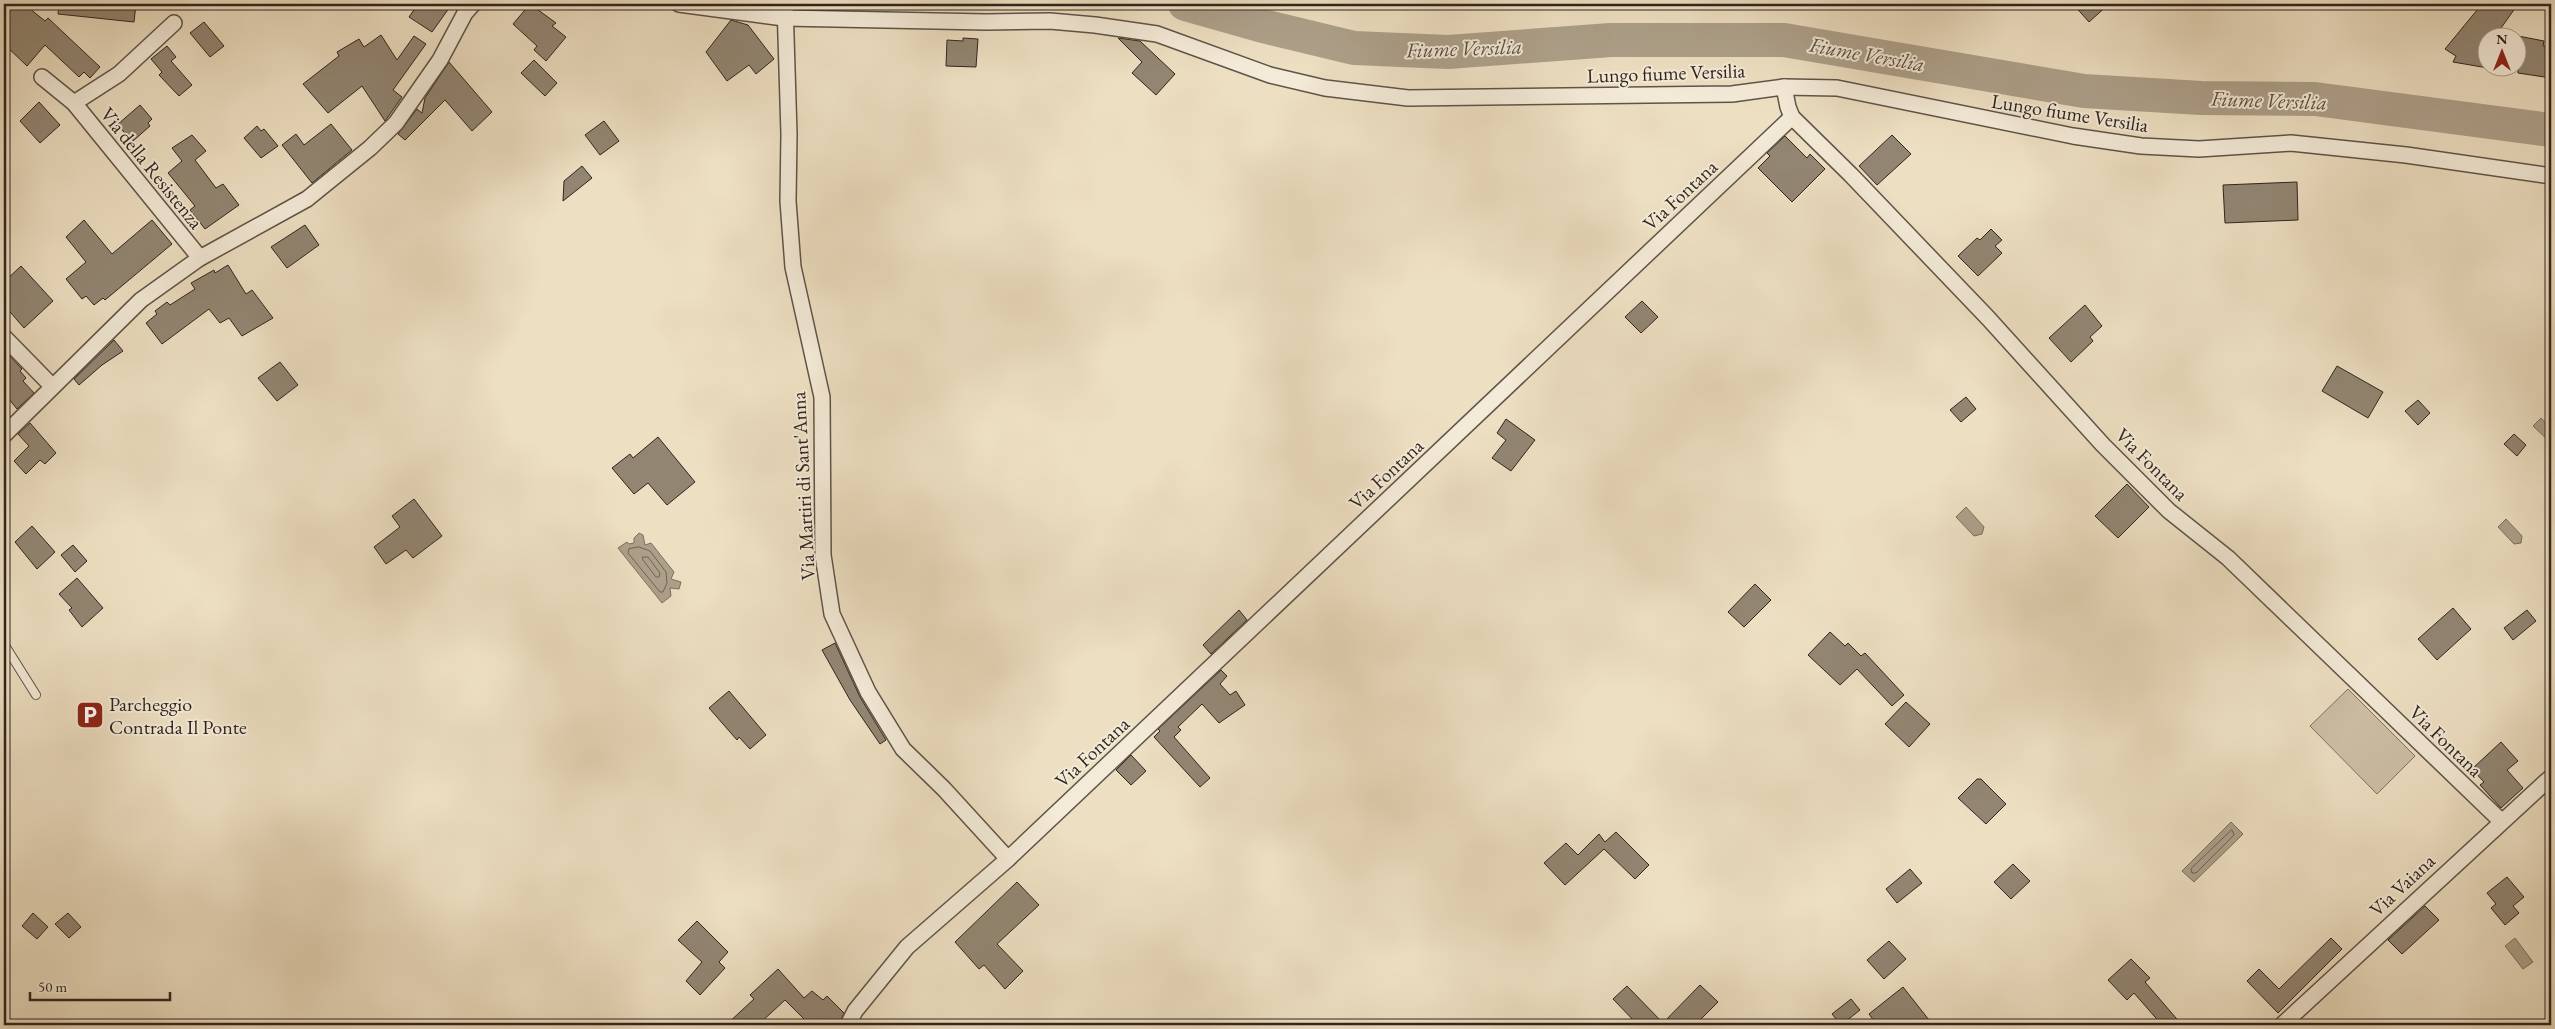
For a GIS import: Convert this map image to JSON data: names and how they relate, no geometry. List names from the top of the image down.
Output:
{
  "streets": {
    "street": [
      "Lungo fiume Versilia",
      "Via della Resistenza",
      "Via Fontana",
      "Via Martiri di Sant'Anna",
      "Via Vaiana"
    ]
  },
  "crossings": [
    ["Lungo fiume Versilia", "Via Martiri di Sant'Anna"],
    ["Via Fontana", "Via Martiri di Sant'Anna"],
    ["Via Fontana", "Via Vaiana"]
  ],
  "water": ["Fiume Versilia"],
  "places": {
    "parking": ["Parcheggio Contrada Il Ponte"]
  },
  "scale_bar": "50 m",
  "north": "top"
}
